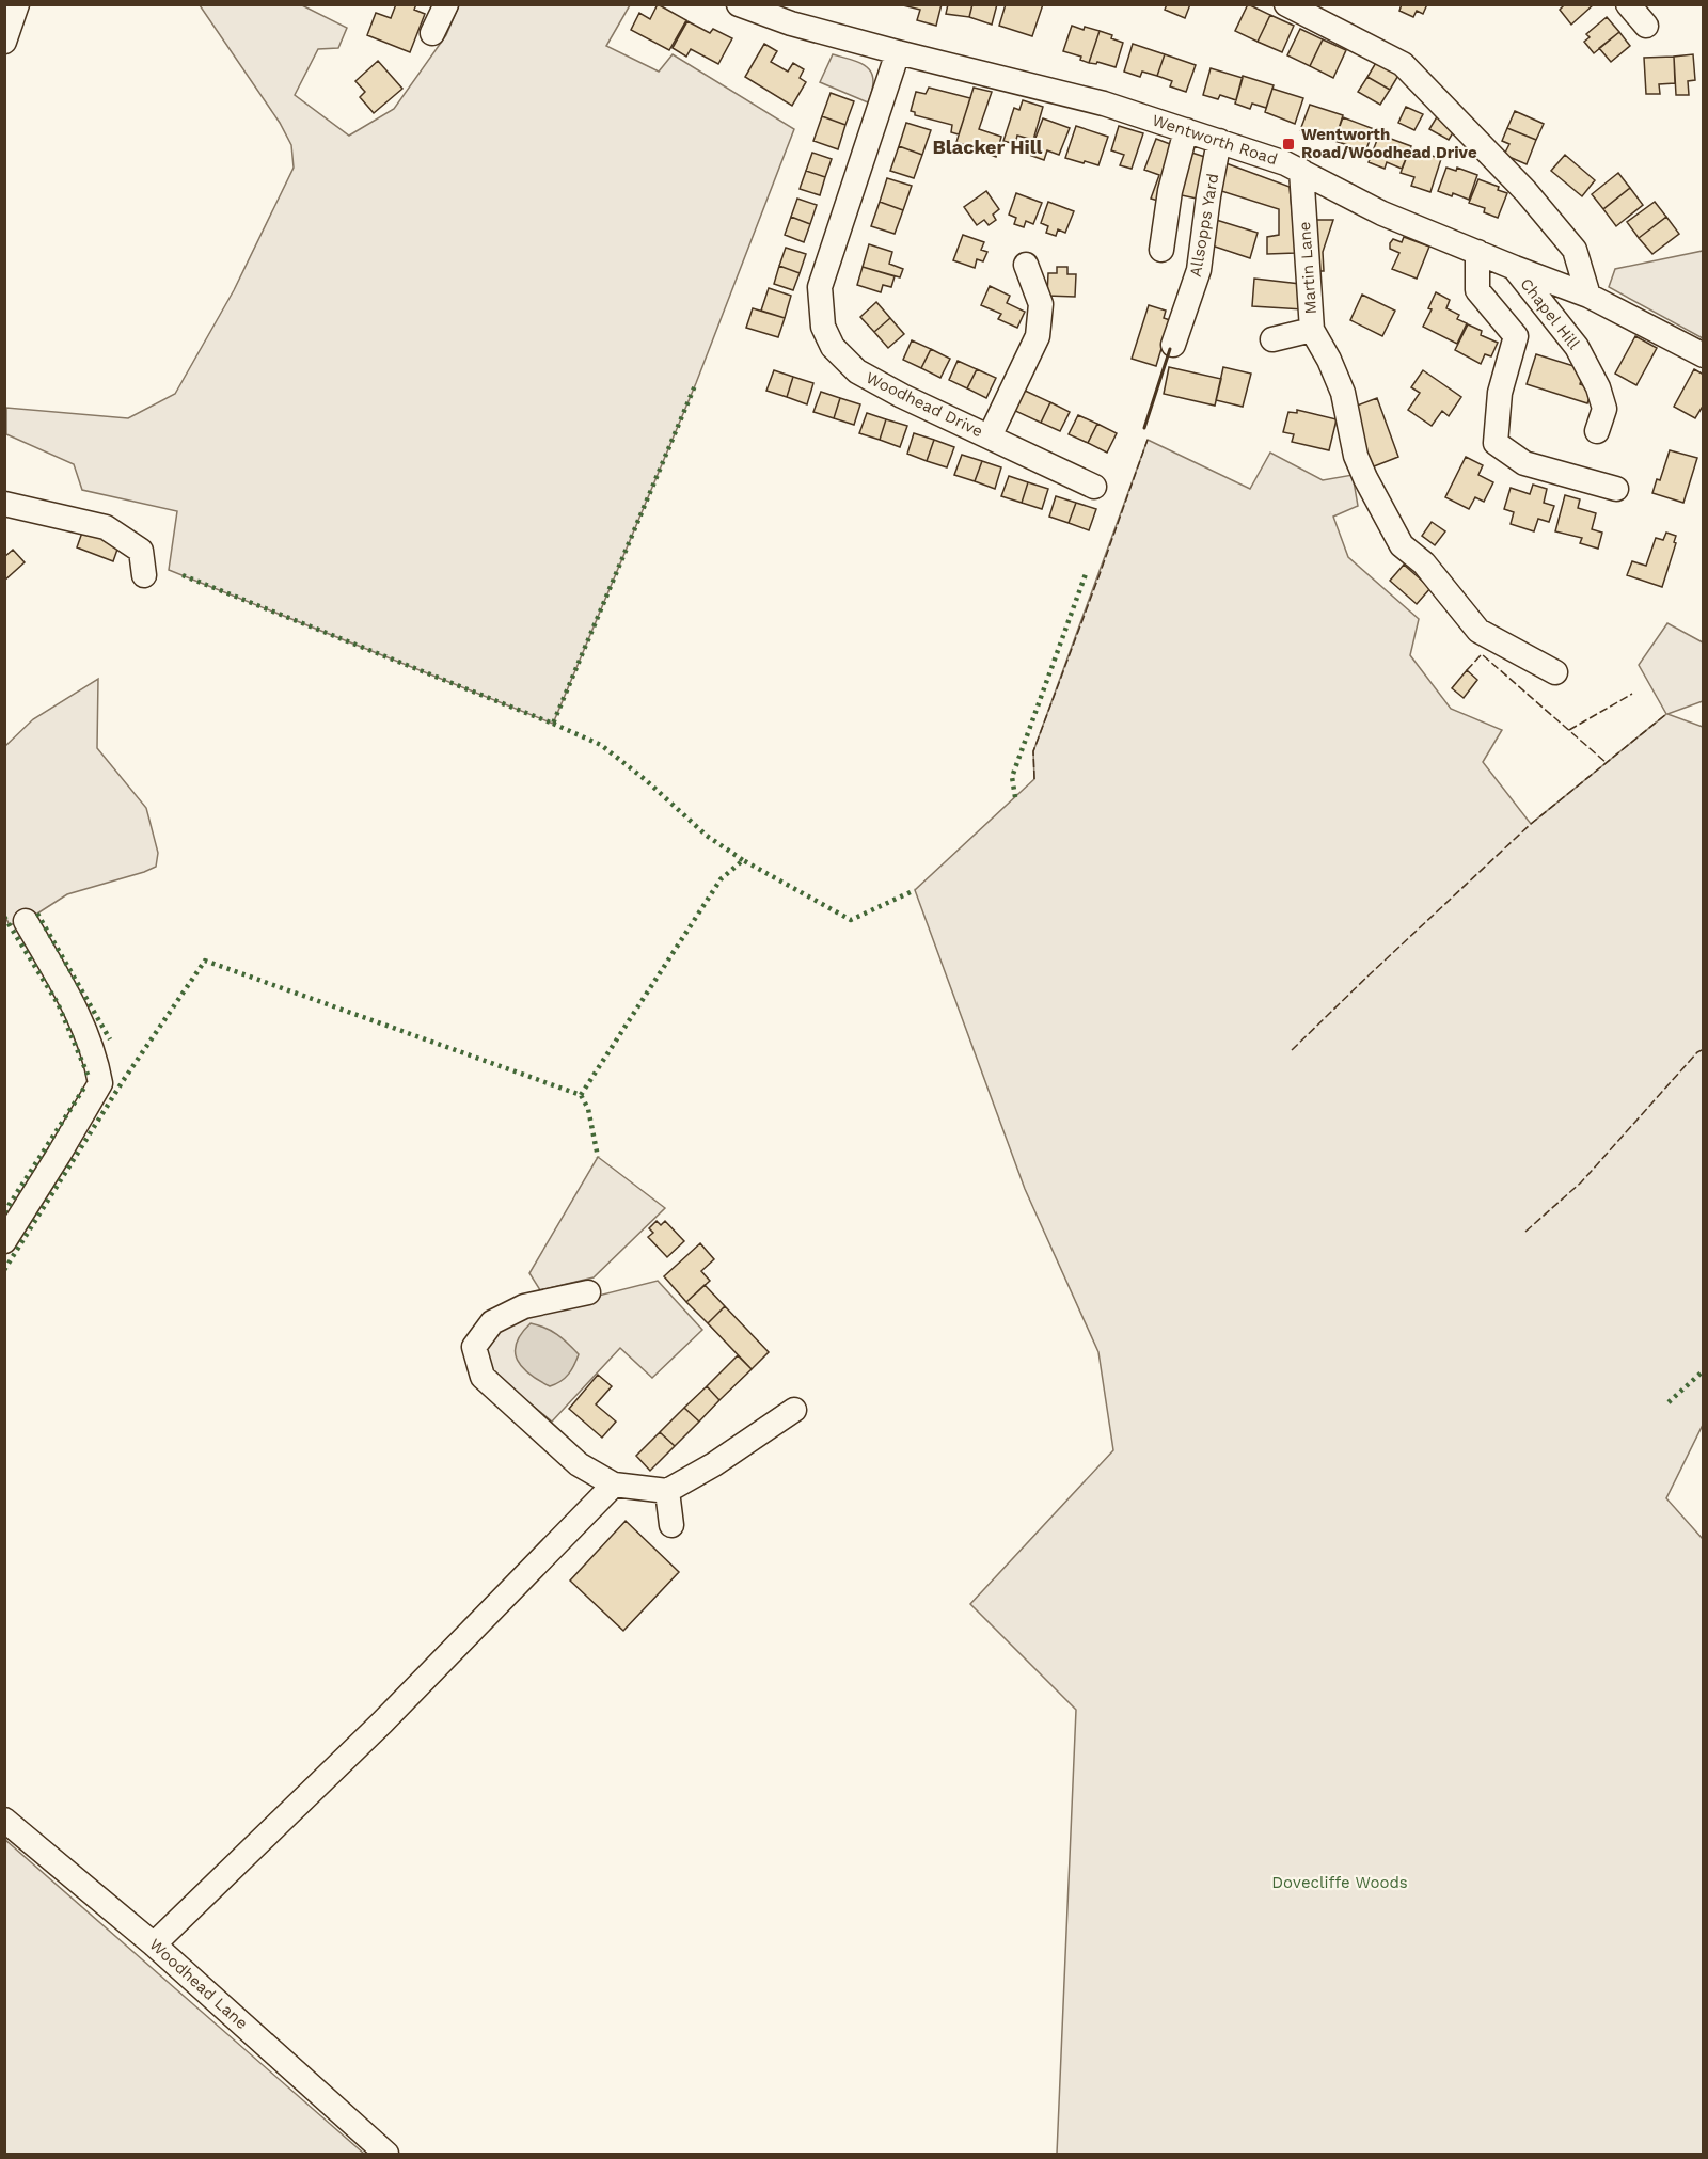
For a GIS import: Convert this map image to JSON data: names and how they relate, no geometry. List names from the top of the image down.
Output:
{
  "streets": {
    "street": [
      "Wentworth Road",
      "Allsopps Yard",
      "Martin Lane",
      "Chapel Hill",
      "Woodhead Drive",
      "Woodhead Lane"
    ]
  },
  "crossings": [
    ["Wentworth Road", "Allsopps Yard"],
    ["Wentworth Road", "Martin Lane"],
    ["Wentworth Road", "Chapel Hill"],
    ["Wentworth Road", "Woodhead Drive"]
  ],
  "districts": ["Blacker Hill"],
  "parks": ["Dovecliffe Woods"],
  "places": {
    "transit": ["Wentworth Road/Woodhead Drive"]
  }
}
